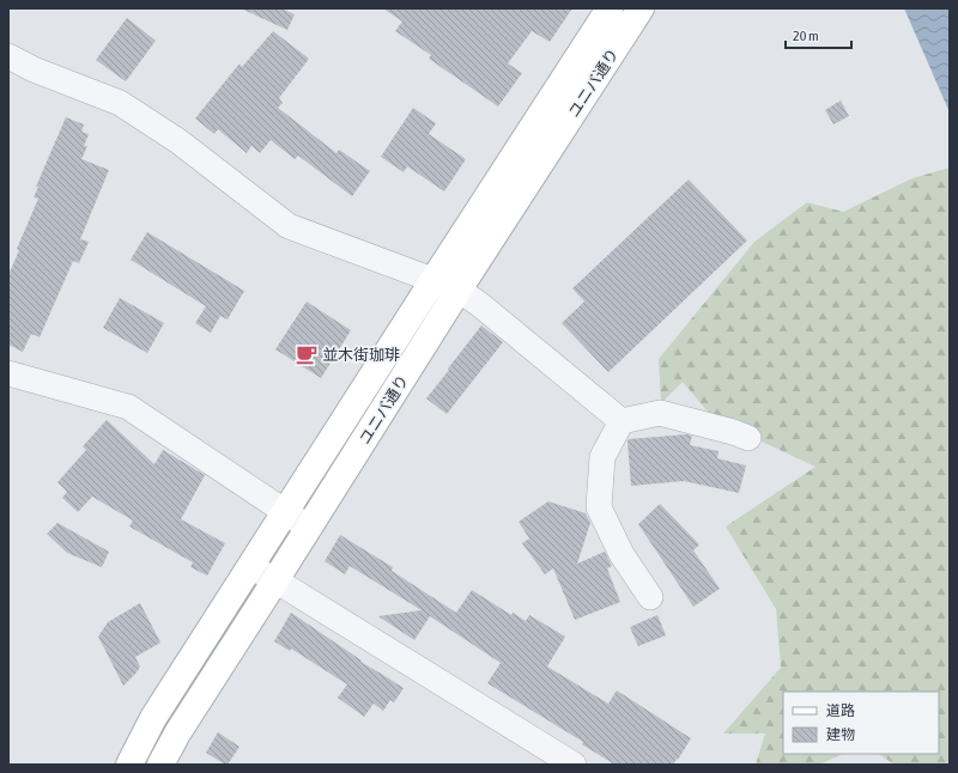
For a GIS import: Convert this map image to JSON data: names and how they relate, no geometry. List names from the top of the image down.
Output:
{
  "streets": {
    "street": ["ユニバ通り"]
  },
  "places": {
    "cafe": ["並木街珈琲"]
  },
  "legend": ["道路", "建物"],
  "scale_bar": "20 m"
}
